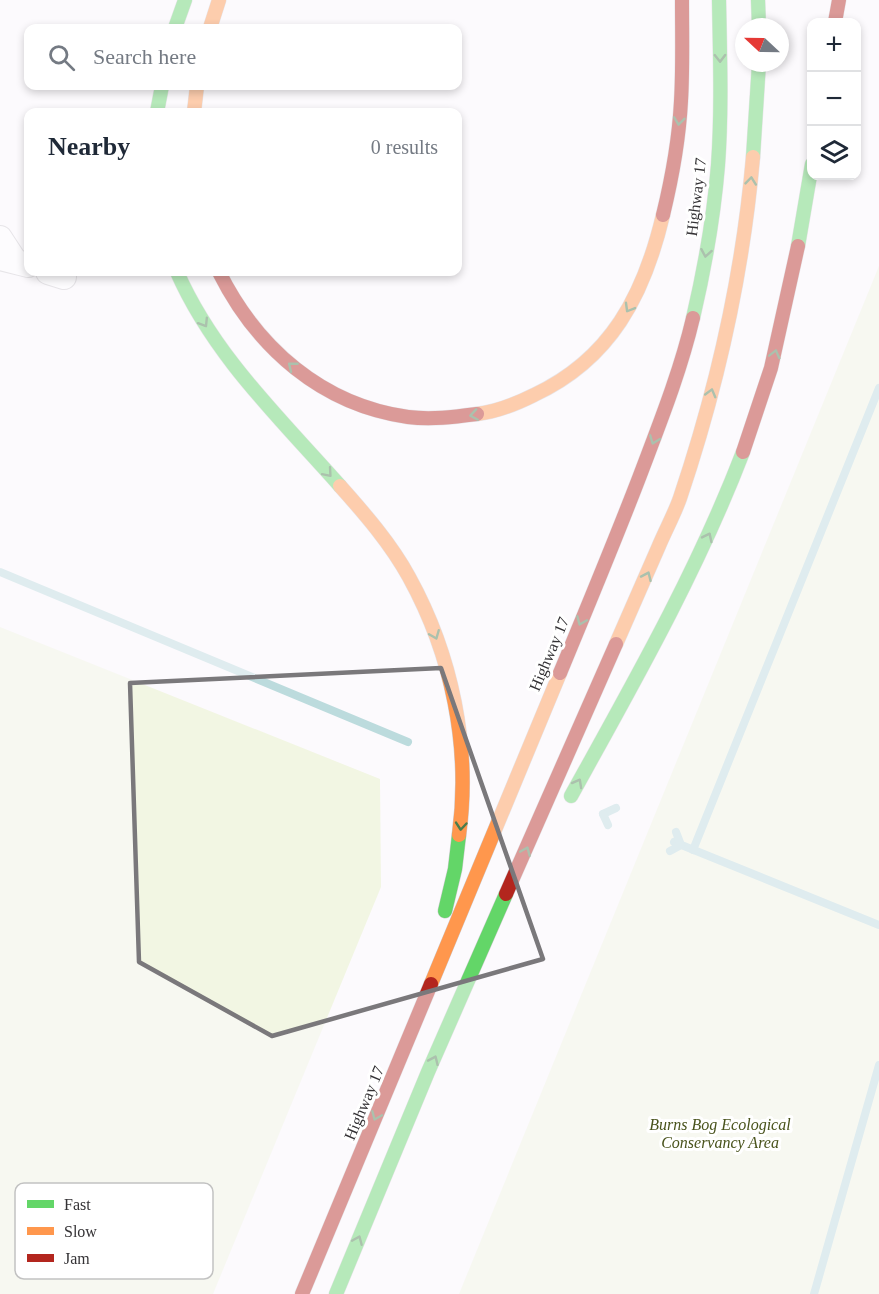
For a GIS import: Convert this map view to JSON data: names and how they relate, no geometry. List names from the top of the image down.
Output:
{
  "streets": {
    "highway": ["Highway 17"]
  },
  "parks": ["Burns Bog Ecological Conservancy Area"],
  "legend": ["Fast", "Slow", "Jam"],
  "north": "left",
  "page": {
    "map_buttons": ["+", "−"],
    "search": "Search here",
    "heading": ["Nearby", "0 results"]
  }
}
